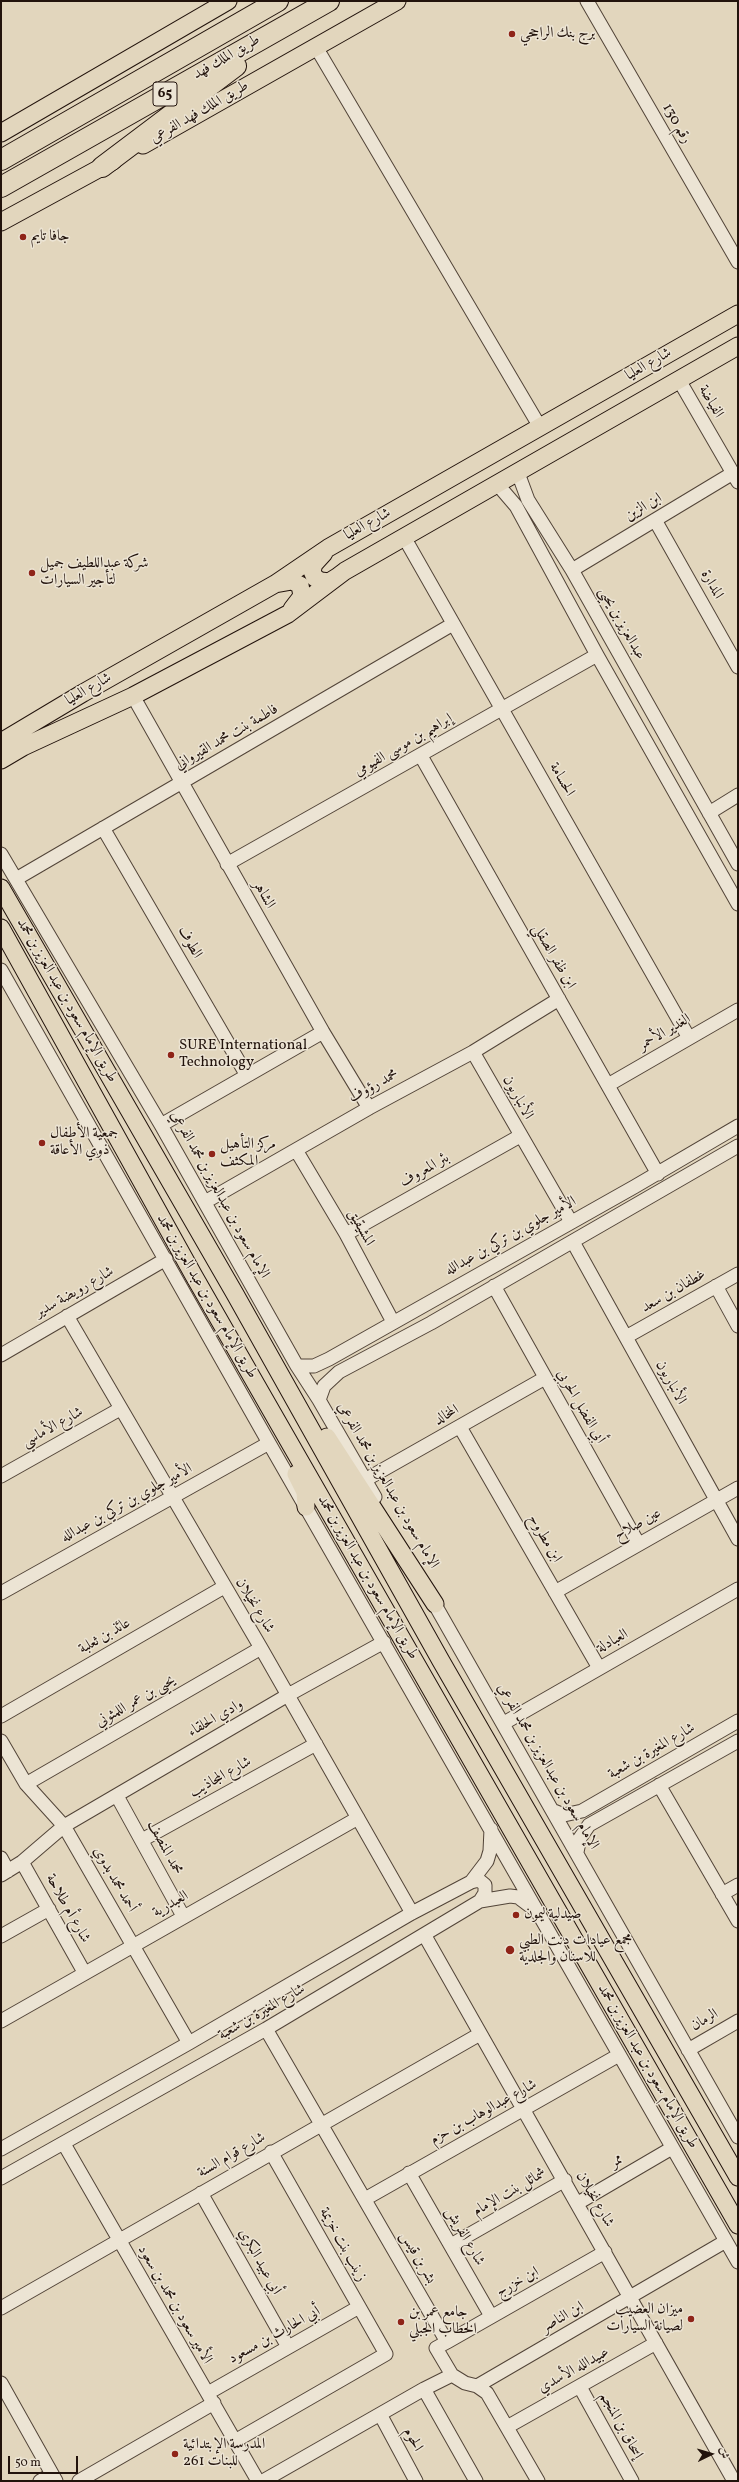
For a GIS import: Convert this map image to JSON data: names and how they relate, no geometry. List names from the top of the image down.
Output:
{
  "streets": {
    "highway": ["طريق الملك فهد", "65"],
    "main road": ["طريق الملك فهد الفرعي", "شارع العليا", "طريق الإمام سعود بن عبد العزيز بن محمد"],
    "street": [
      "رقم 130",
      "الفياضة",
      "ابن الزين",
      "المدارة",
      "عبدالعزيز بن يحيى",
      "فاطمة بنت محمد القيرواني",
      "إبراهيم بن موسى الفيومي",
      "الحسامة",
      "الشاهر",
      "الطوف",
      "ابن ظفر الصقلي",
      "الغدير الأحمر",
      "محمد رؤوف",
      "الأنباريون",
      "بئر المعروف",
      "الإمام سعود بن عبدالعزيز بن محمد الفرعي",
      "المشيقيق",
      "الأمير جلوي بن تركي بن عبدالله",
      "غطفان بن سعد",
      "شارع رويضة سدير",
      "أبي الفضل الحربي",
      "المخالد",
      "شارع الأماسي",
      "عين صلاح",
      "ابن مطروح",
      "شارع نخيلان",
      "عائذ بن ثعلبة",
      "العبادلة",
      "يحيى بن عمر اللمثوني",
      "وادي الحلقاء",
      "شارع المغيرة بن شعبة",
      "شارع المجاذيب",
      "محمد المنصف",
      "أحمد محمد بدوي",
      "العبدرية",
      "شارع أم طلاحة",
      "الرمان",
      "شارع عبدالوهاب بن حزم",
      "شارع قوام السنة",
      "ممر",
      "شمائل بنت الإمام",
      "شارع الفريش",
      "زينب بنت خزيمة",
      "بشر بن قيس",
      "أبي عبيد البكري",
      "ابن خزرج",
      "الأمير سعود بن محمد بن سعود",
      "ابن الناصر",
      "أبي الحارث بن مسعود",
      "عبيدالله الأسدي",
      "إسحاق بن المنجم",
      "الحوم"
    ]
  },
  "crossings": [
    ["شارع العليا", "الفياضة"],
    ["شارع العليا", "عبدالعزيز بن يحيى"],
    ["شارع العليا", "الحسامة"],
    ["شارع العليا", "الشاهر"],
    ["الفياضة", "ابن الزين"],
    ["ابن الزين", "المدارة"],
    ["ابن الزين", "عبدالعزيز بن يحيى"],
    ["فاطمة بنت محمد القيرواني", "الحسامة"],
    ["فاطمة بنت محمد القيرواني", "الشاهر"],
    ["فاطمة بنت محمد القيرواني", "الطوف"],
    ["فاطمة بنت محمد القيرواني", "الإمام سعود بن عبدالعزيز بن محمد الفرعي"],
    ["إبراهيم بن موسى الفيومي", "الحسامة"],
    ["إبراهيم بن موسى الفيومي", "الشاهر"],
    ["إبراهيم بن موسى الفيومي", "ابن ظفر الصقلي"],
    ["الحسامة", "الغدير الأحمر"],
    ["الشاهر", "محمد رؤوف"],
    ["ابن ظفر الصقلي", "الغدير الأحمر"],
    ["ابن ظفر الصقلي", "محمد رؤوف"],
    ["ابن ظفر الصقلي", "الأمير جلوي بن تركي بن عبدالله"],
    ["محمد رؤوف", "الأنباريون"],
    ["محمد رؤوف", "الإمام سعود بن عبدالعزيز بن محمد الفرعي"],
    ["محمد رؤوف", "المشيقيق"],
    ["الأنباريون", "بئر المعروف"],
    ["الأنباريون", "الأمير جلوي بن تركي بن عبدالله"],
    ["الأنباريون", "غطفان بن سعد"],
    ["الأنباريون", "عين صلاح"],
    ["بئر المعروف", "المشيقيق"],
    ["الإمام سعود بن عبدالعزيز بن محمد الفرعي", "الأمير جلوي بن تركي بن عبدالله"],
    ["الإمام سعود بن عبدالعزيز بن محمد الفرعي", "المخالد"],
    ["الإمام سعود بن عبدالعزيز بن محمد الفرعي", "العبادلة"],
    ["الإمام سعود بن عبدالعزيز بن محمد الفرعي", "الرمان"],
    ["المشيقيق", "الأمير جلوي بن تركي بن عبدالله"],
    ["الأمير جلوي بن تركي بن عبدالله", "شارع نخيلان"],
    ["شارع رويضة سدير", "شارع نخيلان"],
    ["أبي الفضل الحربي", "المخالد"],
    ["أبي الفضل الحربي", "عين صلاح"],
    ["المخالد", "ابن مطروح"],
    ["شارع الأماسي", "شارع نخيلان"],
    ["عين صلاح", "ابن مطروح"],
    ["ابن مطروح", "العبادلة"],
    ["شارع نخيلان", "عائذ بن ثعلبة"],
    ["شارع نخيلان", "يحيى بن عمر اللمثوني"],
    ["شارع نخيلان", "وادي الحلقاء"],
    ["شارع نخيلان", "شارع المغيرة بن شعبة"],
    ["شارع نخيلان", "شارع المجاذيب"],
    ["شارع نخيلان", "العبدرية"],
    ["شارع نخيلان", "شارع عبدالوهاب بن حزم"],
    ["شارع نخيلان", "شارع قوام السنة"],
    ["شارع نخيلان", "ممر"],
    ["شارع نخيلان", "شمائل بنت الإمام"],
    ["شارع نخيلان", "ابن خزرج"],
    ["شارع نخيلان", "ابن الناصر"],
    ["شارع نخيلان", "عبيدالله الأسدي"],
    ["يحيى بن عمر اللمثوني", "أحمد محمد بدوي"],
    ["وادي الحلقاء", "محمد المنصف"],
    ["وادي الحلقاء", "أحمد محمد بدوي"],
    ["وادي الحلقاء", "شارع أم طلاحة"],
    ["شارع المغيرة بن شعبة", "أحمد محمد بدوي"],
    ["شارع المغيرة بن شعبة", "بشر بن قيس"],
    ["شارع المغيرة بن شعبة", "الأمير سعود بن محمد بن سعود"],
    ["شارع المجاذيب", "محمد المنصف"],
    ["محمد المنصف", "العبدرية"],
    ["أحمد محمد بدوي", "العبدرية"],
    ["العبدرية", "شارع أم طلاحة"],
    ["شارع عبدالوهاب بن حزم", "شارع الفريش"],
    ["شارع عبدالوهاب بن حزم", "بشر بن قيس"],
    ["شارع قوام السنة", "زينب بنت خزيمة"],
    ["شارع قوام السنة", "بشر بن قيس"],
    ["شارع قوام السنة", "أبي عبيد البكري"],
    ["شارع قوام السنة", "الأمير سعود بن محمد بن سعود"],
    ["شمائل بنت الإمام", "شارع الفريش"],
    ["شارع الفريش", "ابن خزرج"],
    ["زينب بنت خزيمة", "الأمير سعود بن محمد بن سعود"],
    ["زينب بنت خزيمة", "أبي الحارث بن مسعود"],
    ["بشر بن قيس", "ابن خزرج"],
    ["أبي عبيد البكري", "أبي الحارث بن مسعود"],
    ["الأمير سعود بن محمد بن سعود", "أبي الحارث بن مسعود"],
    ["عبيدالله الأسدي", "إسحاق بن المنجم"]
  ],
  "places": [
    "برج بنك الراجحي",
    "جافا تايم",
    "شركة عبداللطيف جميل لتأجير السيارات",
    "SURE International Technology",
    "جمعية الأطفال ذوي الأعاقة",
    "مركز التأهيل المكثف",
    "صيدلية ليمون",
    "مجمع عيادات دنت الطبي للاسنان والجلدية",
    "ميزان العضيب لصيانة السيارات",
    "جامع عمر بن الخطاب الجبلي",
    "المدرسة الإبتدائية 261 للبنات"
  ],
  "scale_bar": "50 m",
  "north": "right"
}
